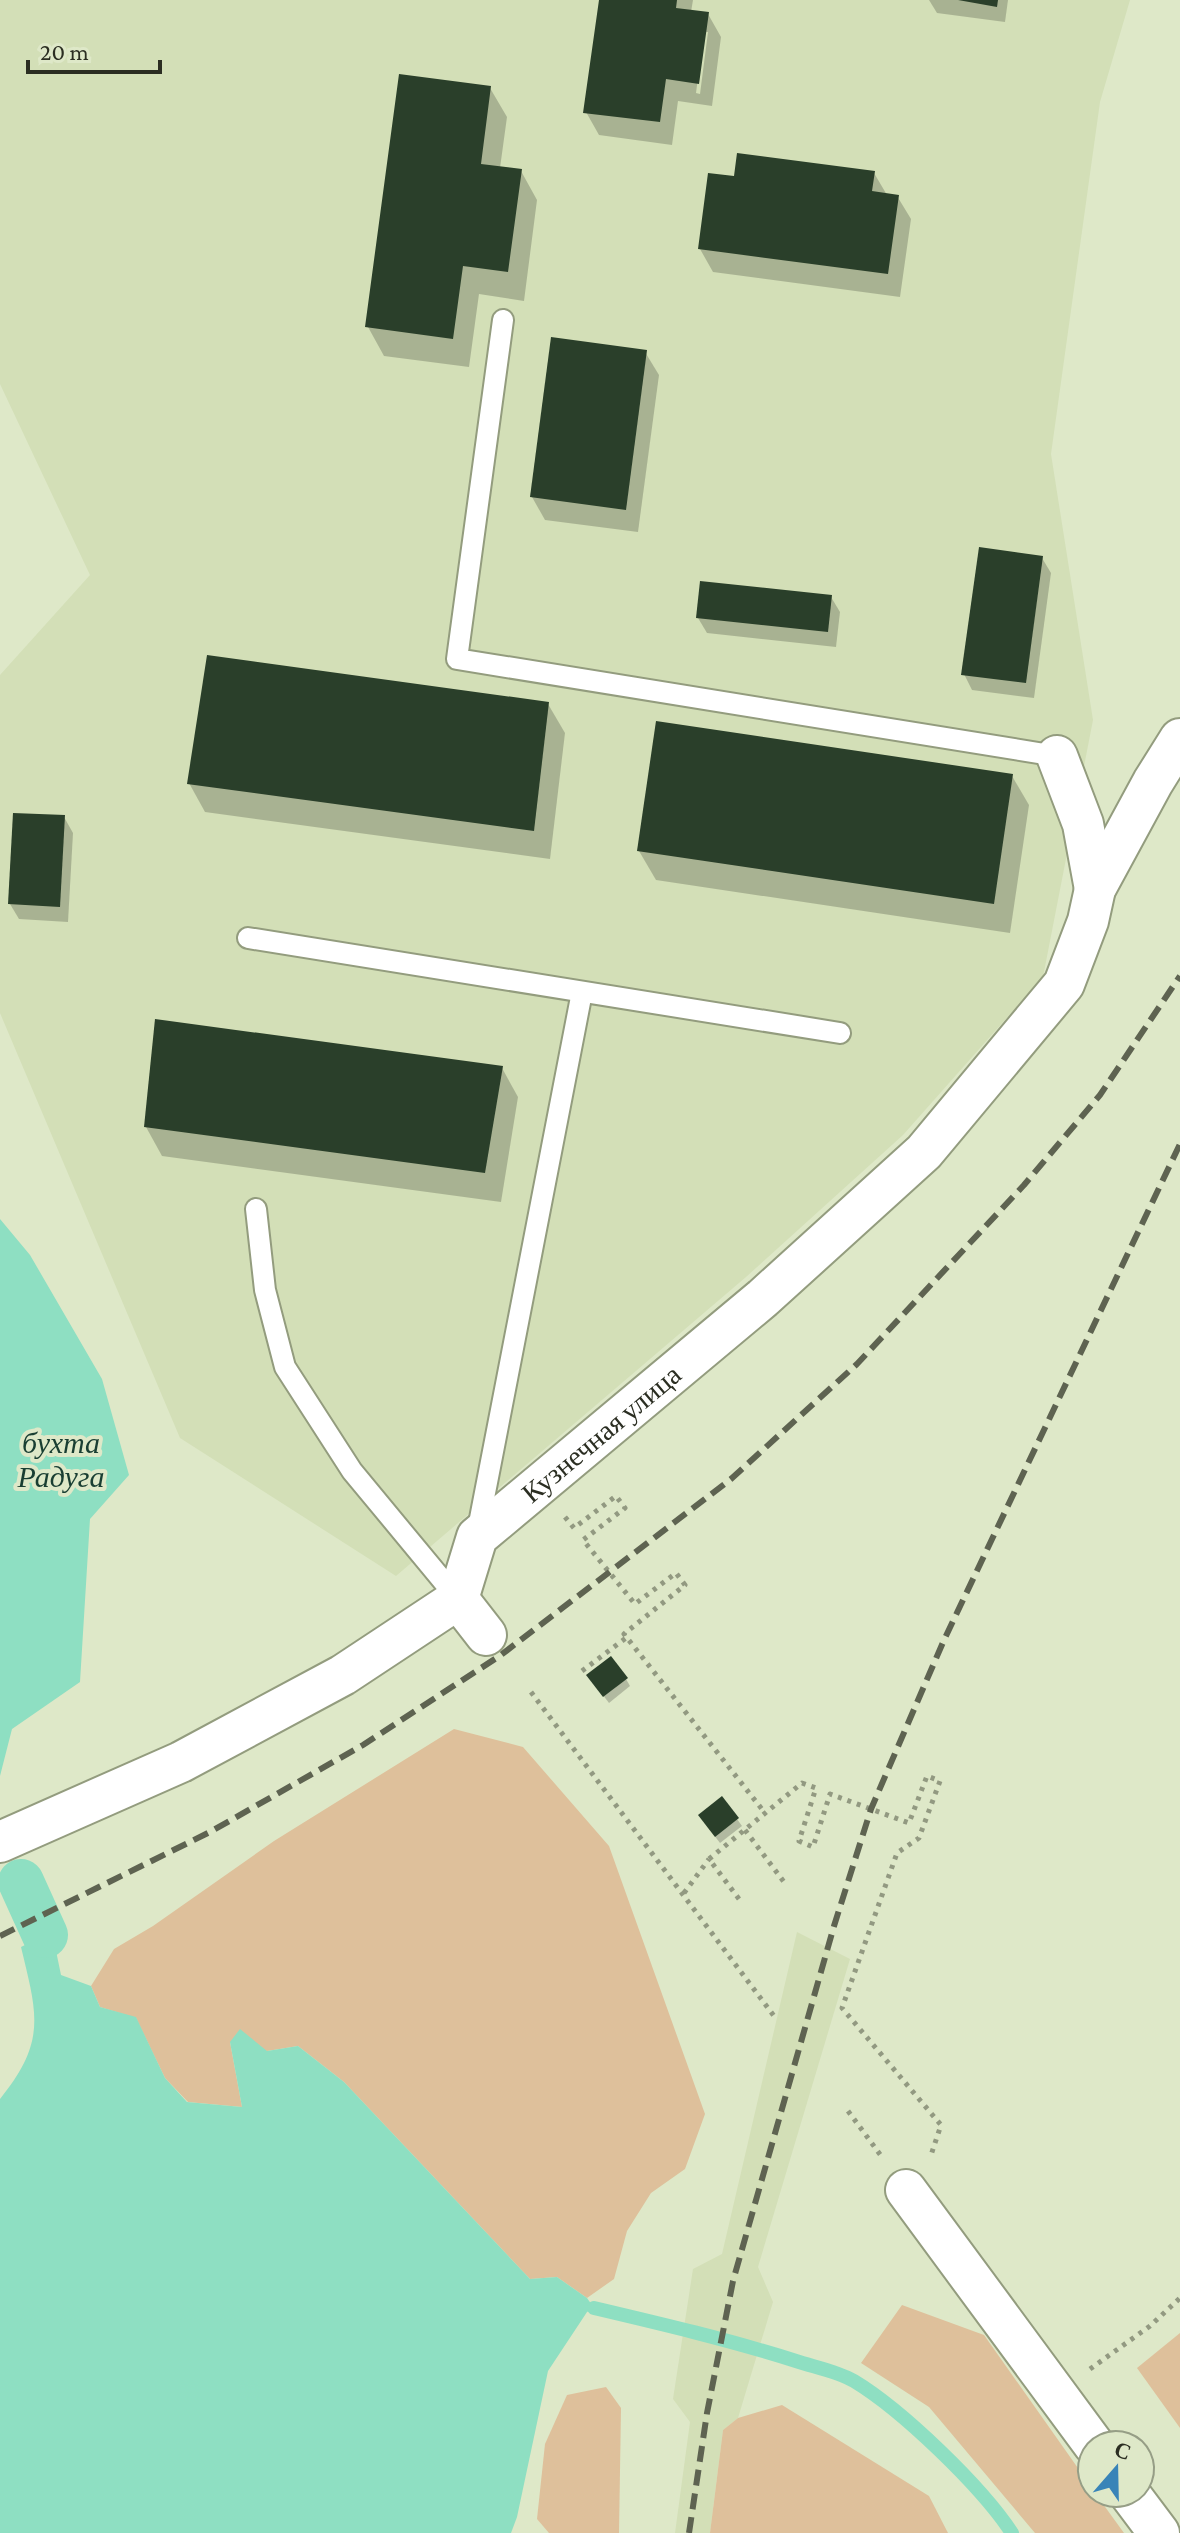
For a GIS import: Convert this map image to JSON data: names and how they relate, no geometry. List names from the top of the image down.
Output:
{
  "streets": {
    "street": ["Кузнечная улица"]
  },
  "water": ["бухта Радуга"],
  "scale_bar": "20 m",
  "north": "top"
}
